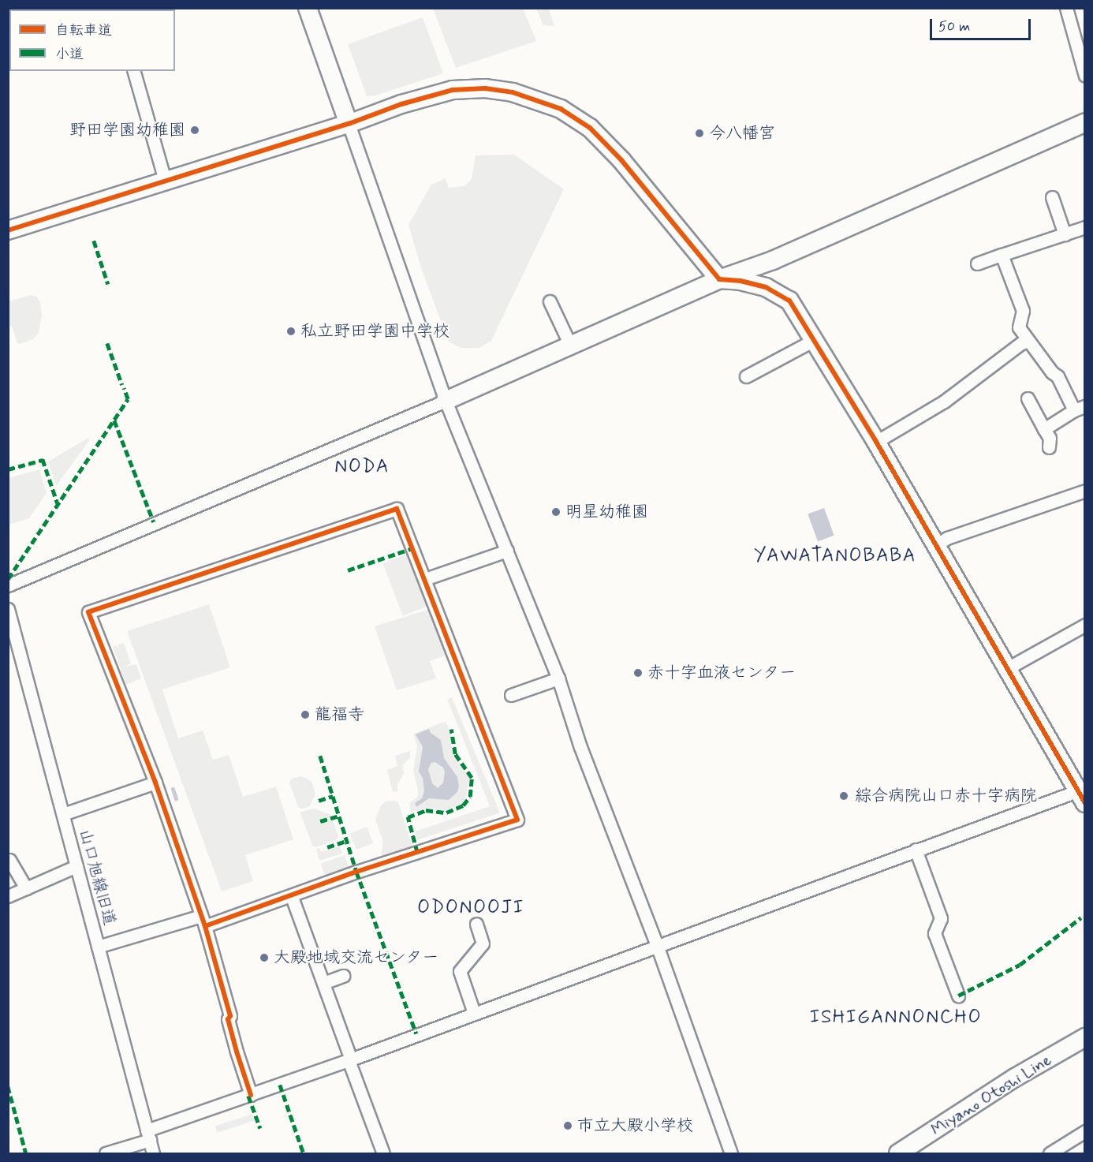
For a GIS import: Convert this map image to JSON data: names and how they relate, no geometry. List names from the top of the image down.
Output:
{
  "streets": {
    "street": ["山口旭線旧道", "Miyano Otoshi Line"]
  },
  "districts": [
    "NODA",
    "YAWATANOBABA",
    "ODONOOJI",
    "ISHIGANNONCHO"
  ],
  "places": [
    "野田学園幼稚園",
    "今八幡宮",
    "私立野田学園中学校",
    "明星幼稚園",
    "赤十字血液センター",
    "龍福寺",
    "綜合病院山口赤十字病院",
    "大殿地域交流センター",
    "市立大殿小学校"
  ],
  "legend": ["自転車道", "小道"],
  "scale_bar": "50 m"
}
